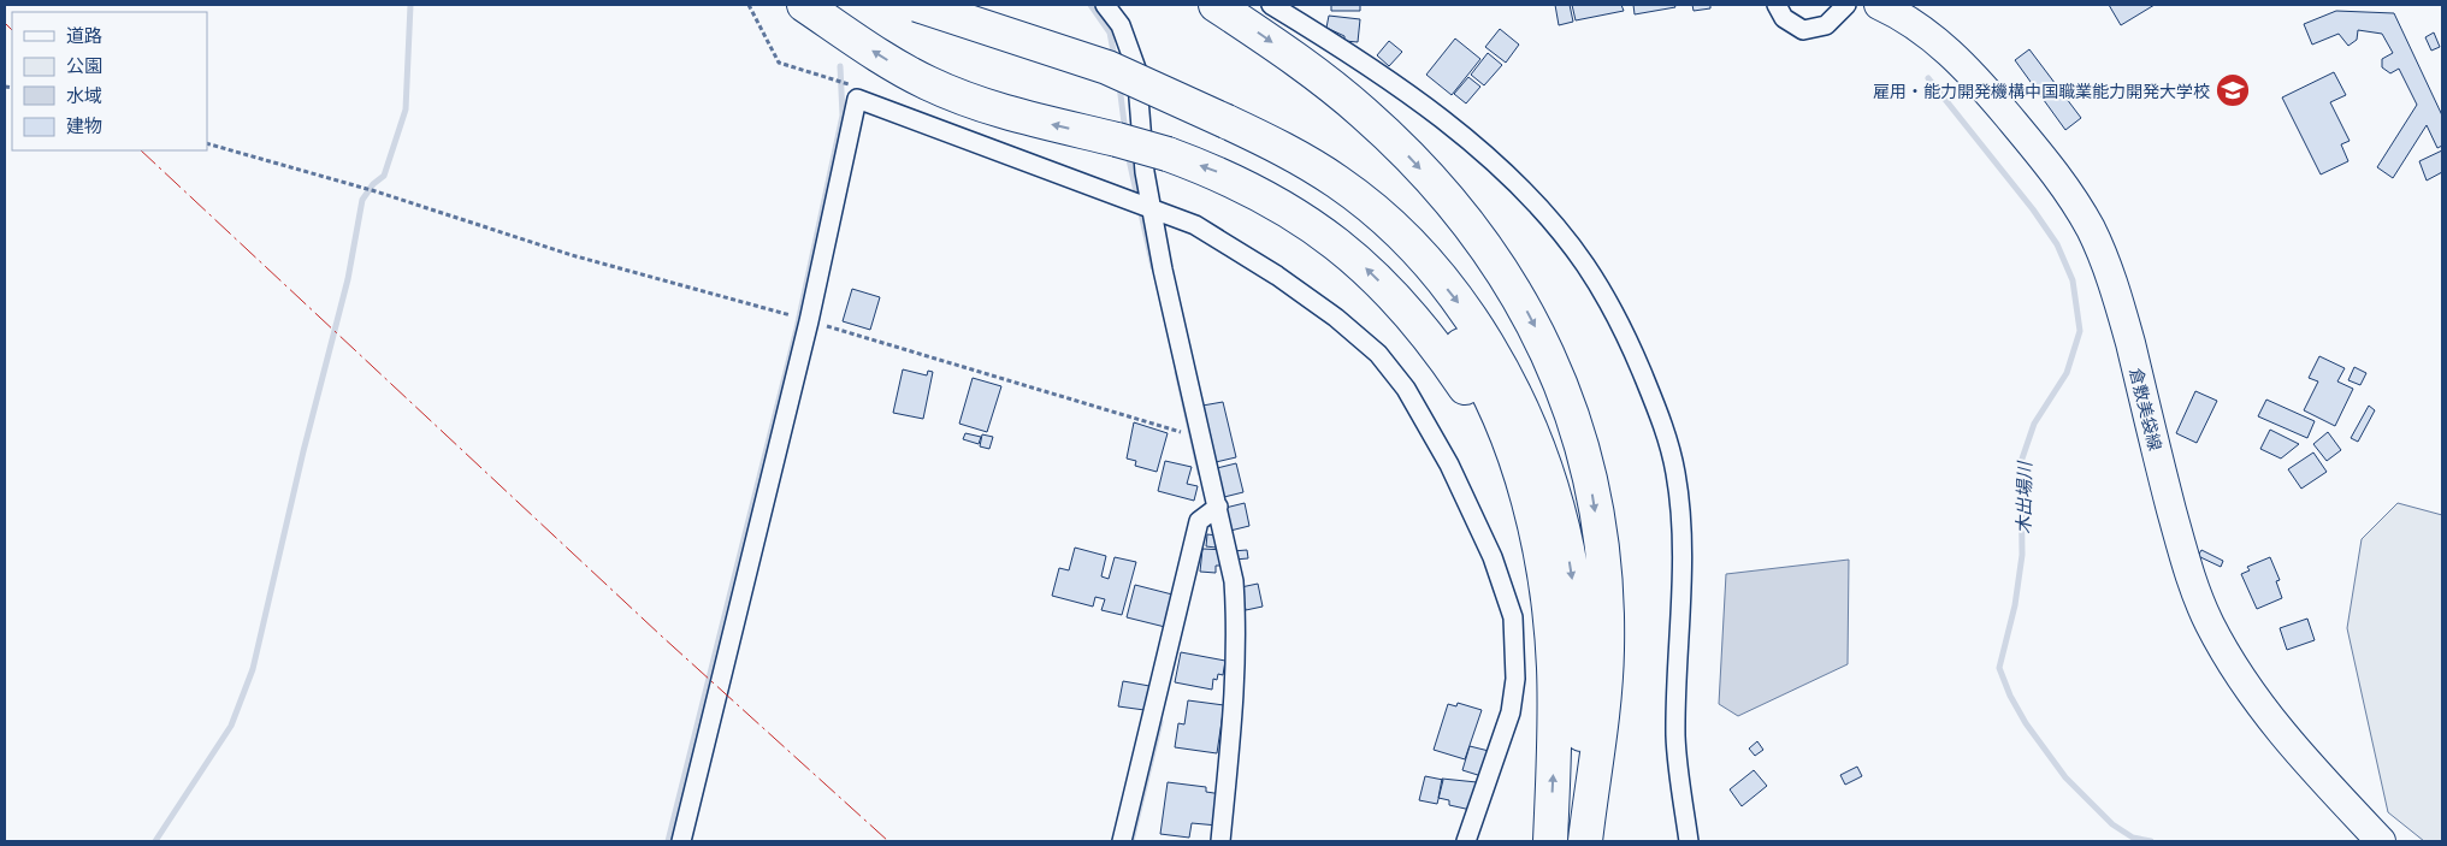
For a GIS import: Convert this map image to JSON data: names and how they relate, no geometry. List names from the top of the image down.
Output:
{
  "streets": {
    "main road": ["倉敷美袋線"]
  },
  "water": ["木出場川"],
  "places": {
    "school or university": ["雇用・能力開発機構中国職業能力開発大学校"]
  },
  "legend": [
    "道路",
    "公園",
    "水域",
    "建物"
  ]
}
